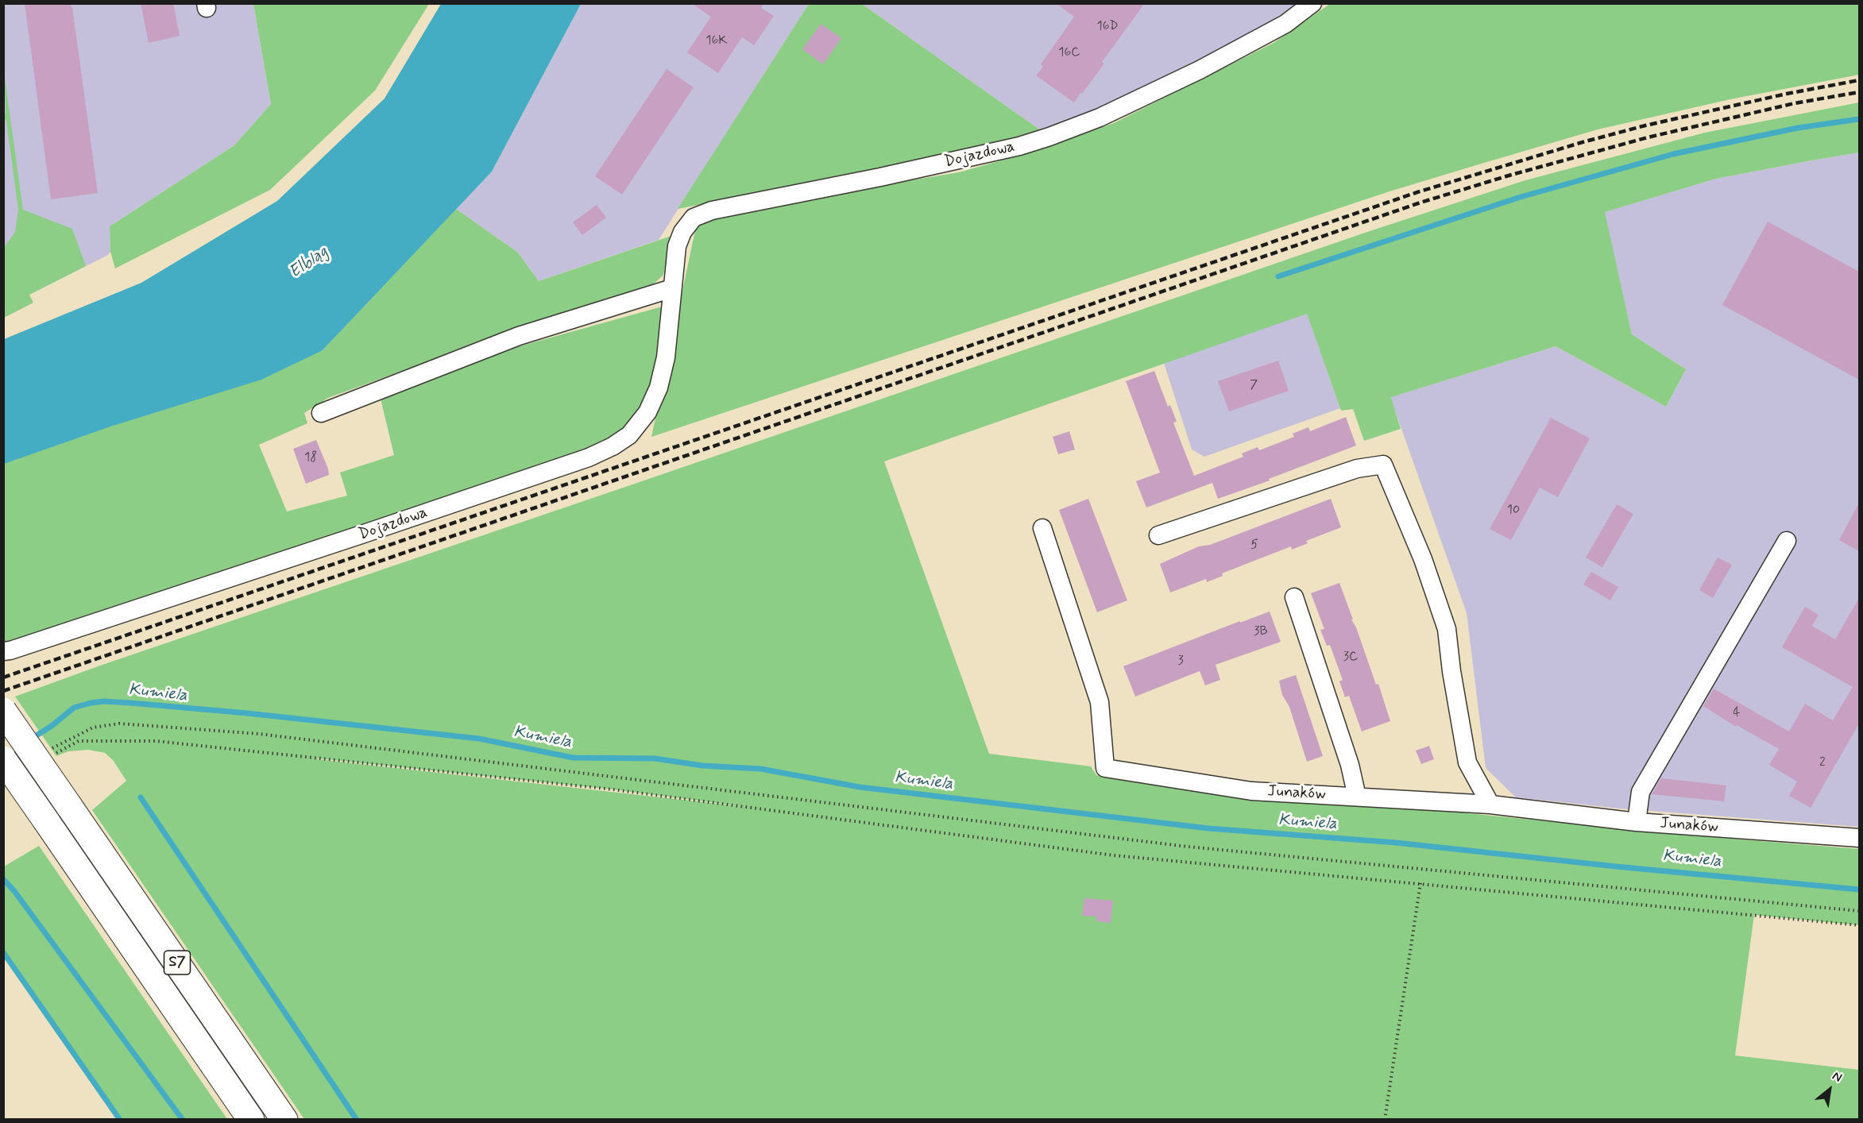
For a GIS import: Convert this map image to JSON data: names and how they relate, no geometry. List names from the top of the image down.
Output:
{
  "streets": {
    "highway": ["S7"],
    "street": ["Dojazdowa", "Junaków"]
  },
  "water": ["Elbląg", "Kumiela"],
  "house_numbers": [
    "16D",
    "16K",
    "16C",
    "7",
    "18",
    "10",
    "5",
    "3B",
    "3C",
    "3",
    "4",
    "2"
  ],
  "north": "top right"
}
